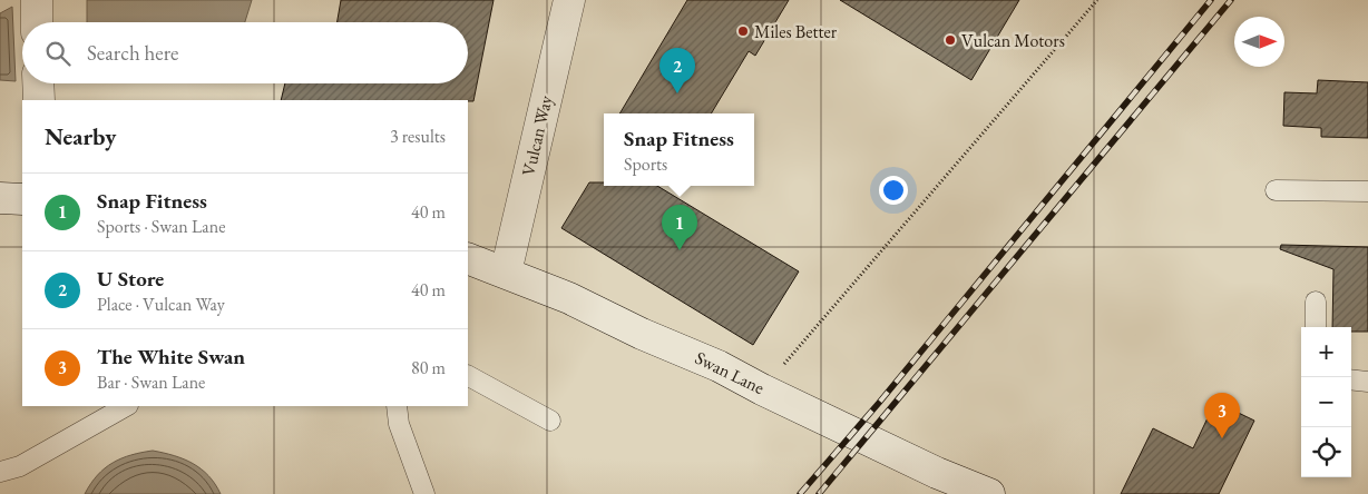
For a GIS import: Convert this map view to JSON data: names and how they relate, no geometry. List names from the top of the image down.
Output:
{
  "streets": {
    "street": ["Vulcan Way", "Swan Lane"]
  },
  "crossings": [
    ["Vulcan Way", "Swan Lane"]
  ],
  "places": ["Miles Better", "Vulcan Motors"],
  "north": "right",
  "page": {
    "search": "Search here",
    "pins": ["2", "1", "3"],
    "heading": ["Nearby", "3 results"],
    "popup": ["Snap Fitness", "Sports"],
    "list": [
      {
        "mark": "1",
        "name": "Snap Fitness",
        "note": "Sports · Swan Lane",
        "value": "40 m"
      },
      {
        "mark": "2",
        "name": "U Store",
        "note": "Place · Vulcan Way",
        "value": "40 m"
      },
      {
        "mark": "3",
        "name": "The White Swan",
        "note": "Bar · Swan Lane",
        "value": "80 m"
      }
    ],
    "map_buttons": ["+", "−"]
  }
}
